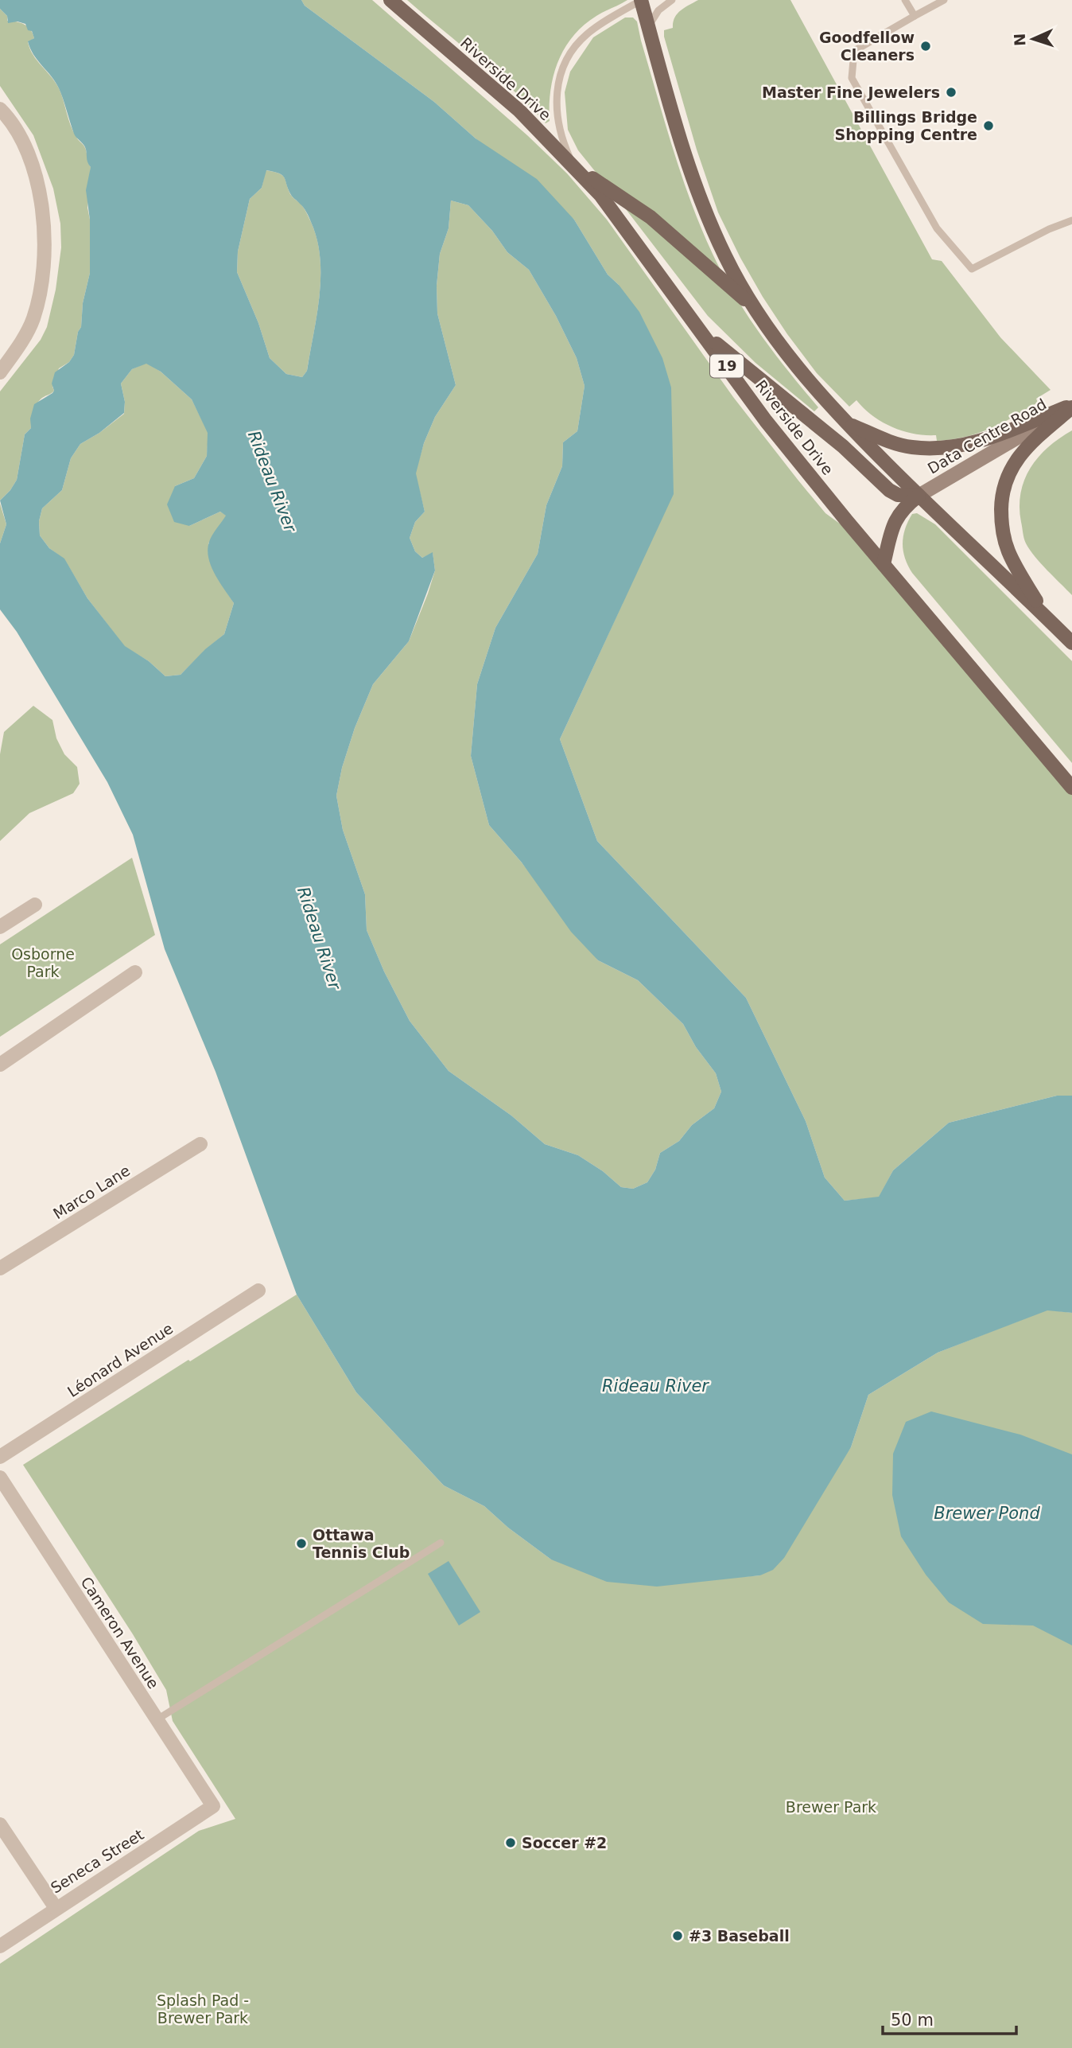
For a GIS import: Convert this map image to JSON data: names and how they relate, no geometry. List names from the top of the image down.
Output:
{
  "streets": {
    "main road": ["Riverside Drive", "19", "Data Centre Road"],
    "street": [
      "Marco Lane",
      "Léonard Avenue",
      "Cameron Avenue",
      "Seneca Street"
    ]
  },
  "crossings": [
    ["Cameron Avenue", "Seneca Street"]
  ],
  "water": ["Rideau River", "Brewer Pond"],
  "parks": ["Osborne Park", "Brewer Park", "Splash Pad - Brewer Park"],
  "places": [
    "Goodfellow Cleaners",
    "Master Fine Jewelers",
    "Billings Bridge Shopping Centre",
    "Ottawa Tennis Club",
    "Soccer #2",
    "#3 Baseball"
  ],
  "scale_bar": "50 m",
  "north": "left"
}
